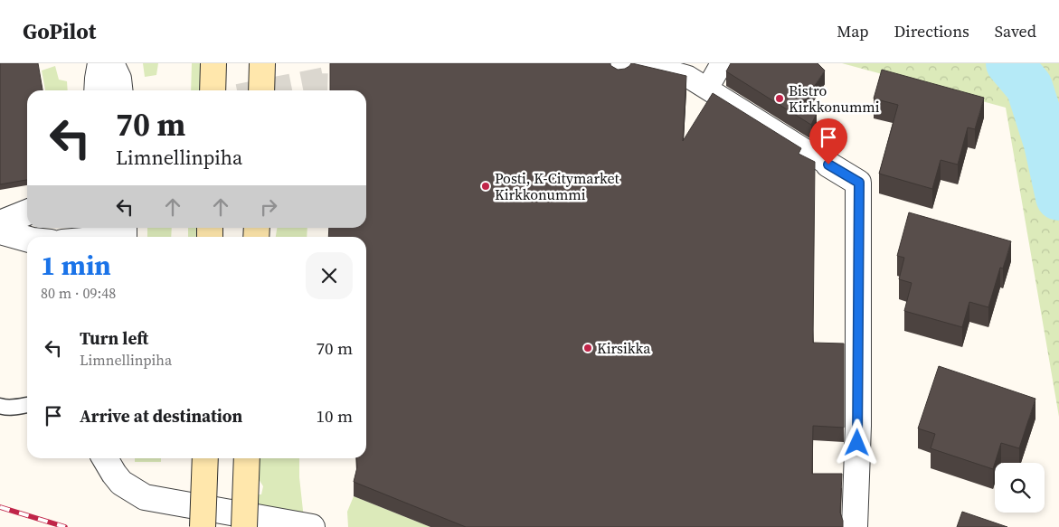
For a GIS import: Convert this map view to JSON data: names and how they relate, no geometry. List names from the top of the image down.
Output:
{
  "places": ["Bistro Kirkkonummi", "Posti, K-Citymarket Kirkkonummi", "Kirsikka"],
  "page": {
    "header": "GoPilot",
    "nav": ["Map", "Directions", "Saved"],
    "turn": ["70 m", "Limnellinpiha"],
    "heading": ["1 min", "80 m · 09:48"],
    "list": [
      {
        "name": "Turn left",
        "note": "Limnellinpiha",
        "value": "70 m"
      },
      {
        "name": "Arrive at destination",
        "value": "10 m"
      }
    ]
  }
}
